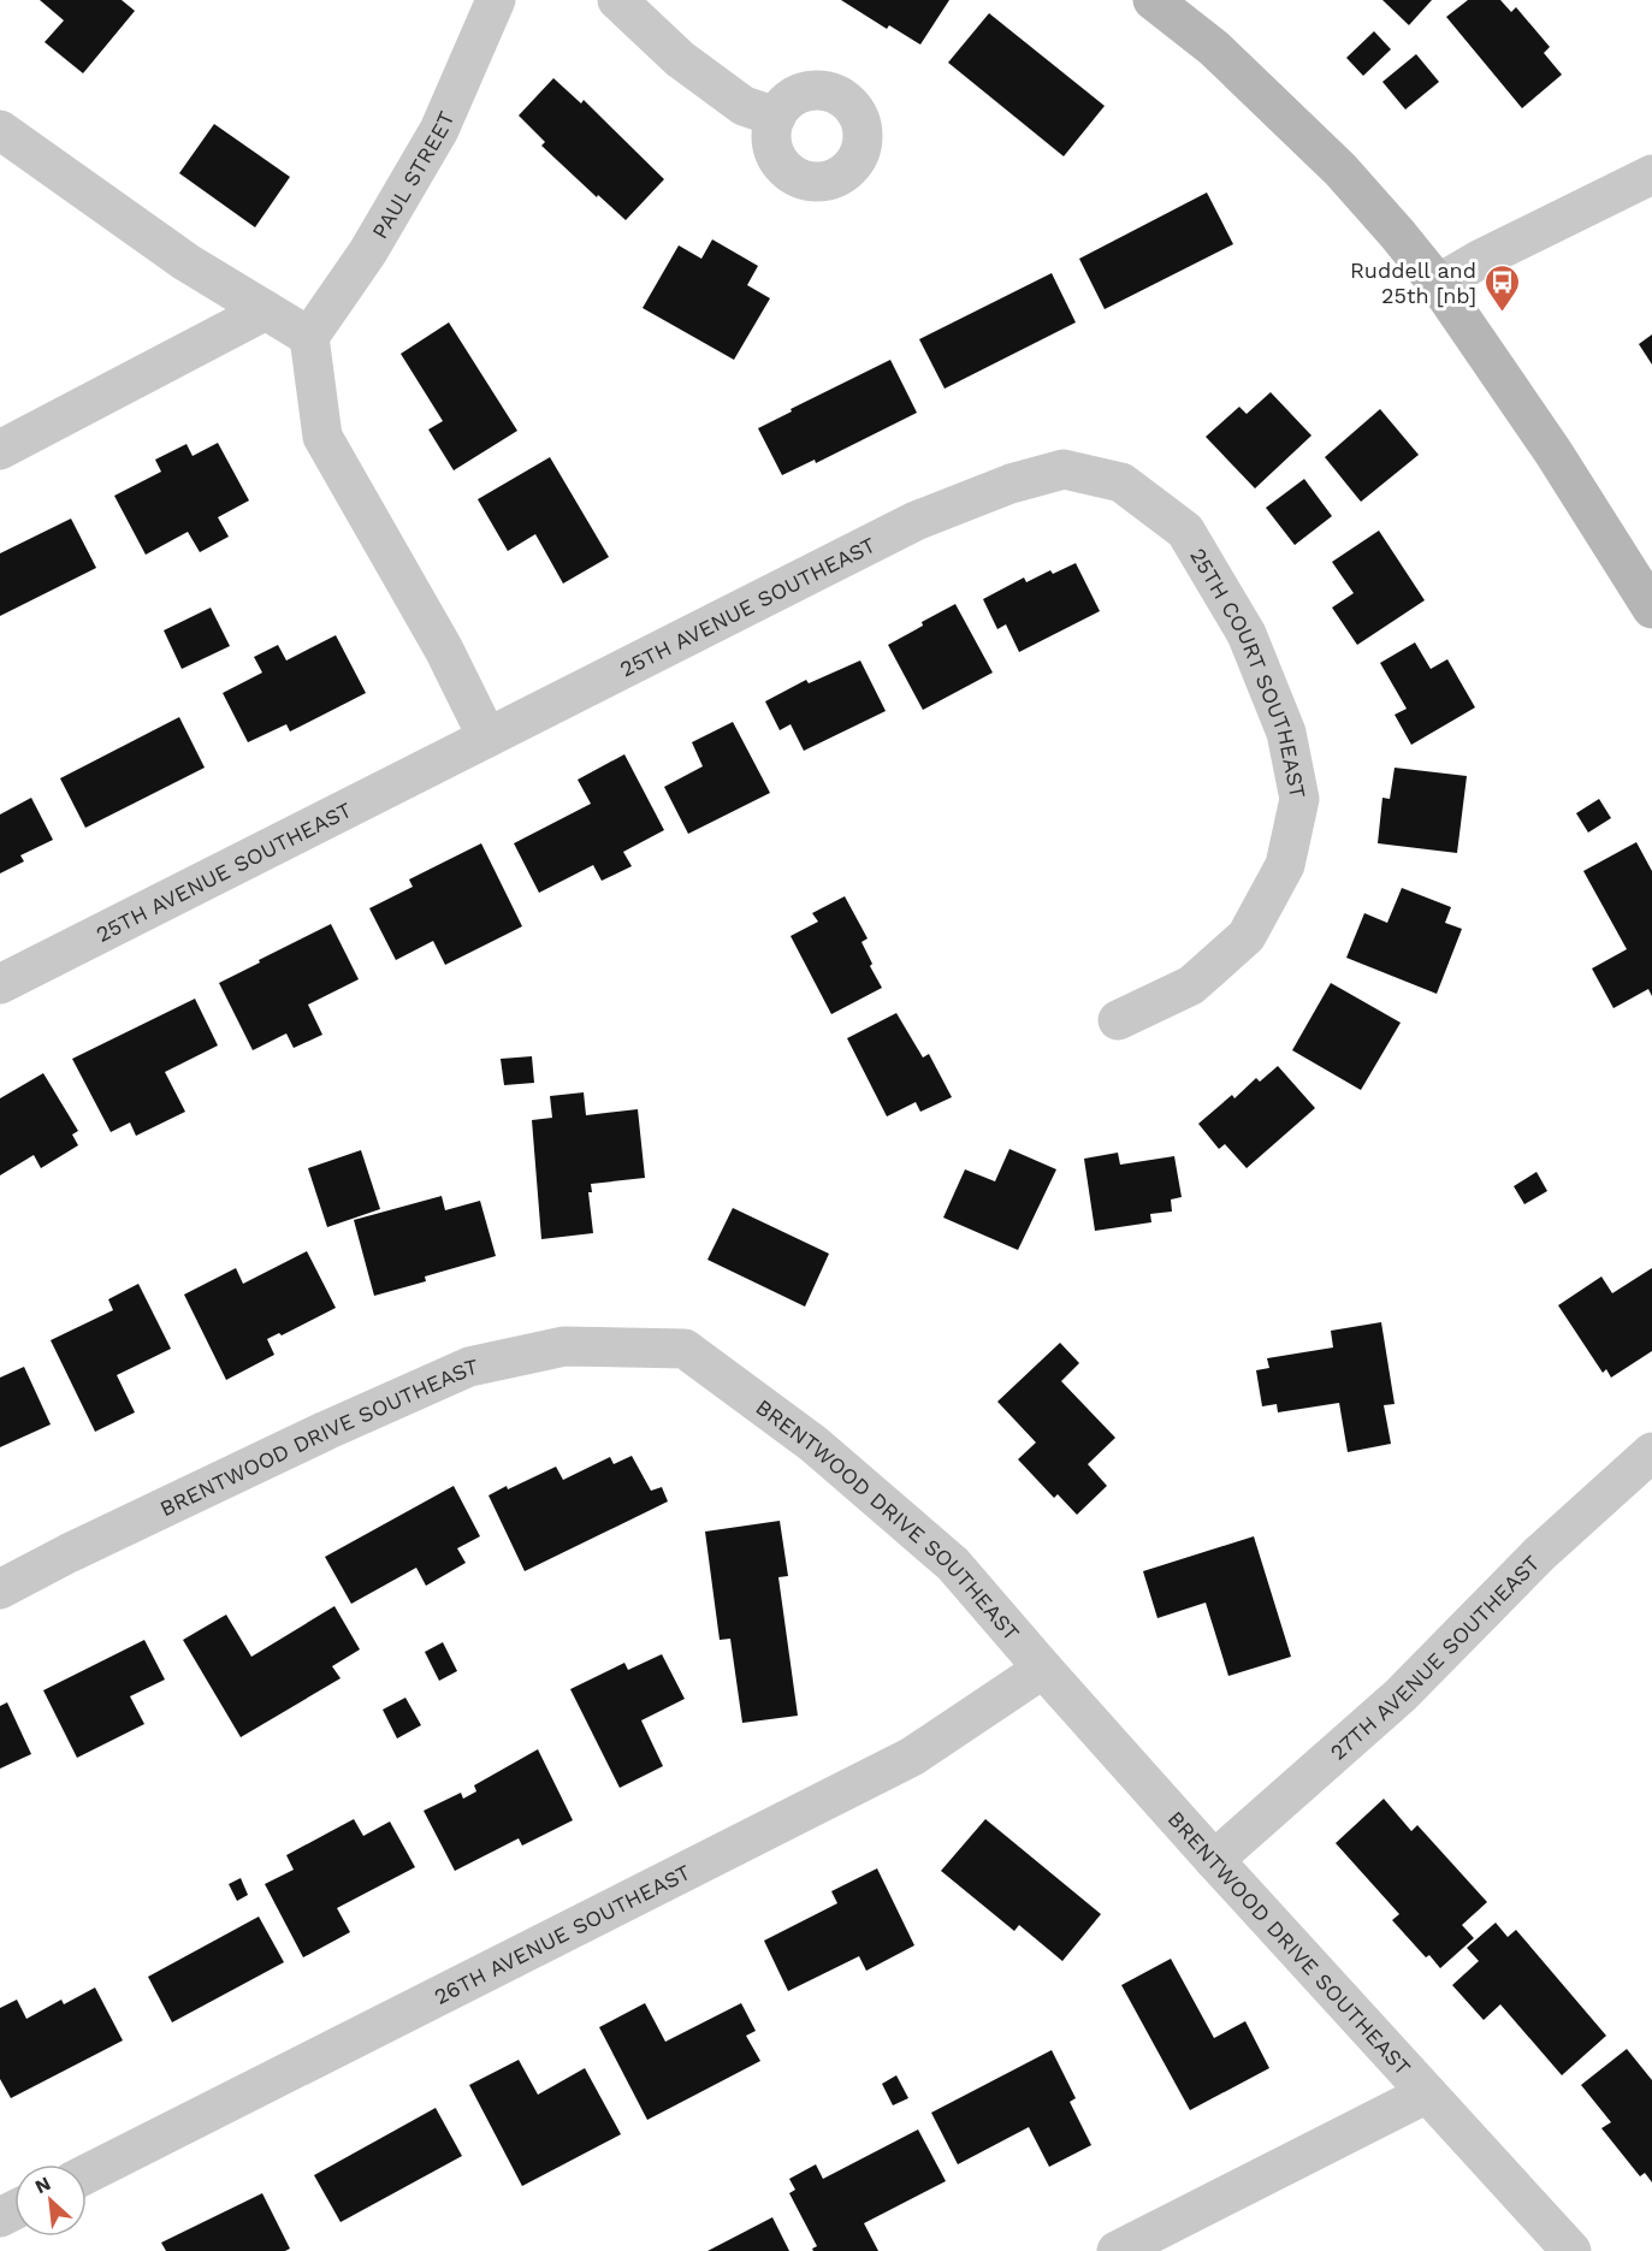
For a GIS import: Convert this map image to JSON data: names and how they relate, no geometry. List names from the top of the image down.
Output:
{
  "streets": {
    "street": [
      "PAUL STREET",
      "25TH AVENUE SOUTHEAST",
      "25TH COURT SOUTHEAST",
      "BRENTWOOD DRIVE SOUTHEAST",
      "27TH AVENUE SOUTHEAST",
      "26TH AVENUE SOUTHEAST"
    ]
  },
  "crossings": [
    ["25TH AVENUE SOUTHEAST", "25TH COURT SOUTHEAST"],
    ["BRENTWOOD DRIVE SOUTHEAST", "27TH AVENUE SOUTHEAST"],
    ["BRENTWOOD DRIVE SOUTHEAST", "26TH AVENUE SOUTHEAST"]
  ],
  "places": {
    "bus stop": ["Ruddell and 25th [nb]"]
  },
  "north": "top left"
}
